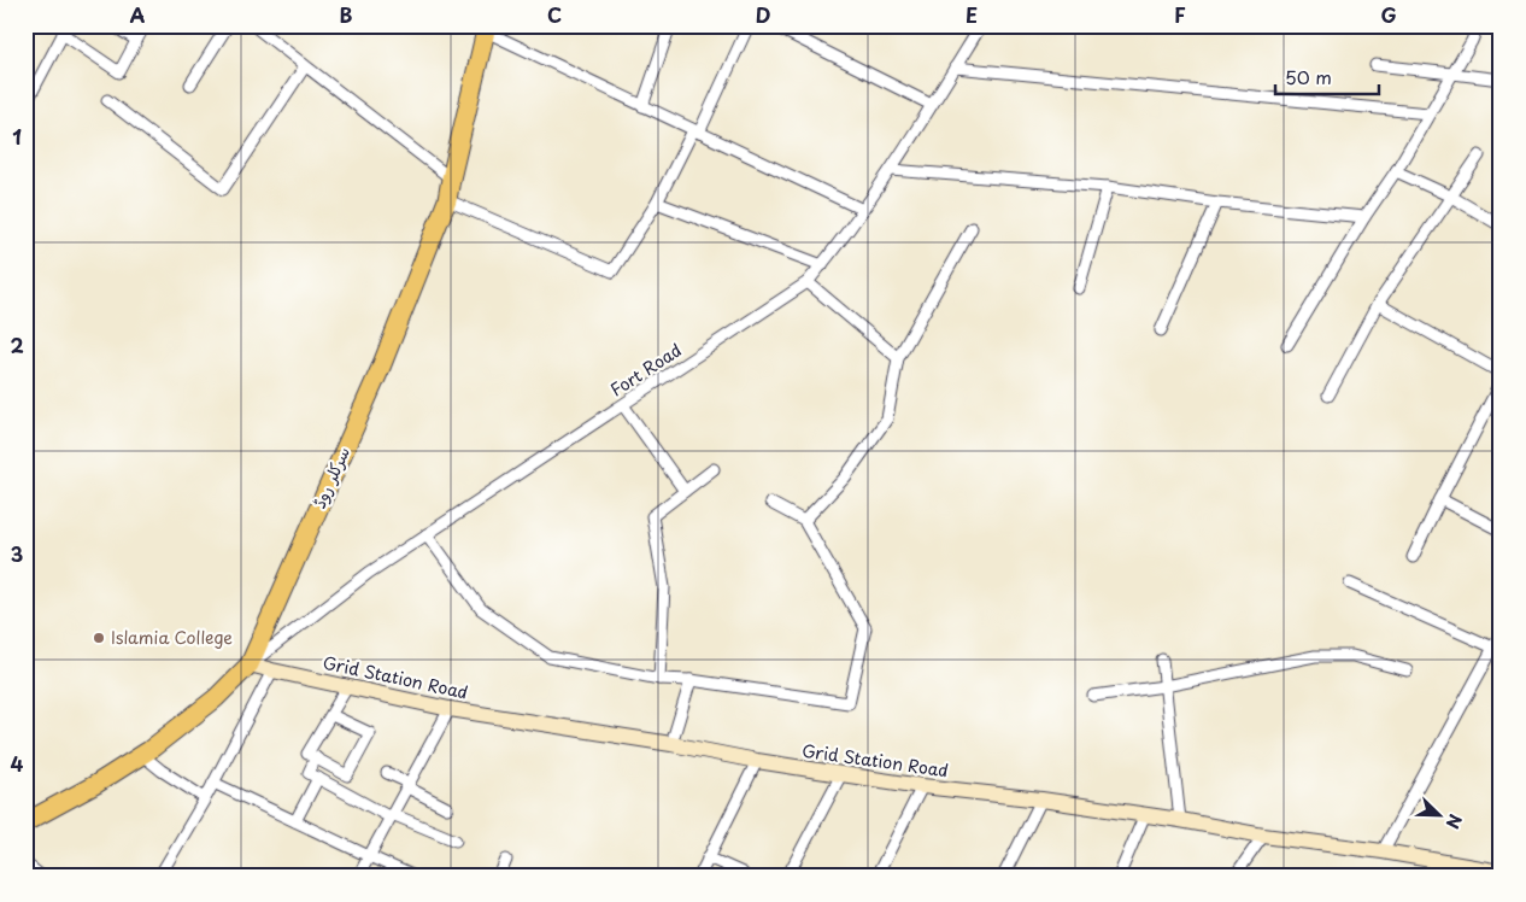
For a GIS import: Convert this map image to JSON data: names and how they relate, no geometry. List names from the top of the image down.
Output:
{
  "streets": {
    "main road": ["سرکلر روڈ", "Grid Station Road"],
    "street": ["Fort Road"]
  },
  "crossings": [
    ["Fort Road", "سرکلر روڈ"],
    ["Fort Road", "Grid Station Road"],
    ["سرکلر روڈ", "Grid Station Road"]
  ],
  "places": ["Islamia College"],
  "scale_bar": "50 m",
  "north": "bottom right",
  "grid": {
    "columns": [
      "A",
      "B",
      "C",
      "D",
      "E",
      "F",
      "G"
    ],
    "rows": [
      "1",
      "2",
      "3",
      "4"
    ]
  }
}
